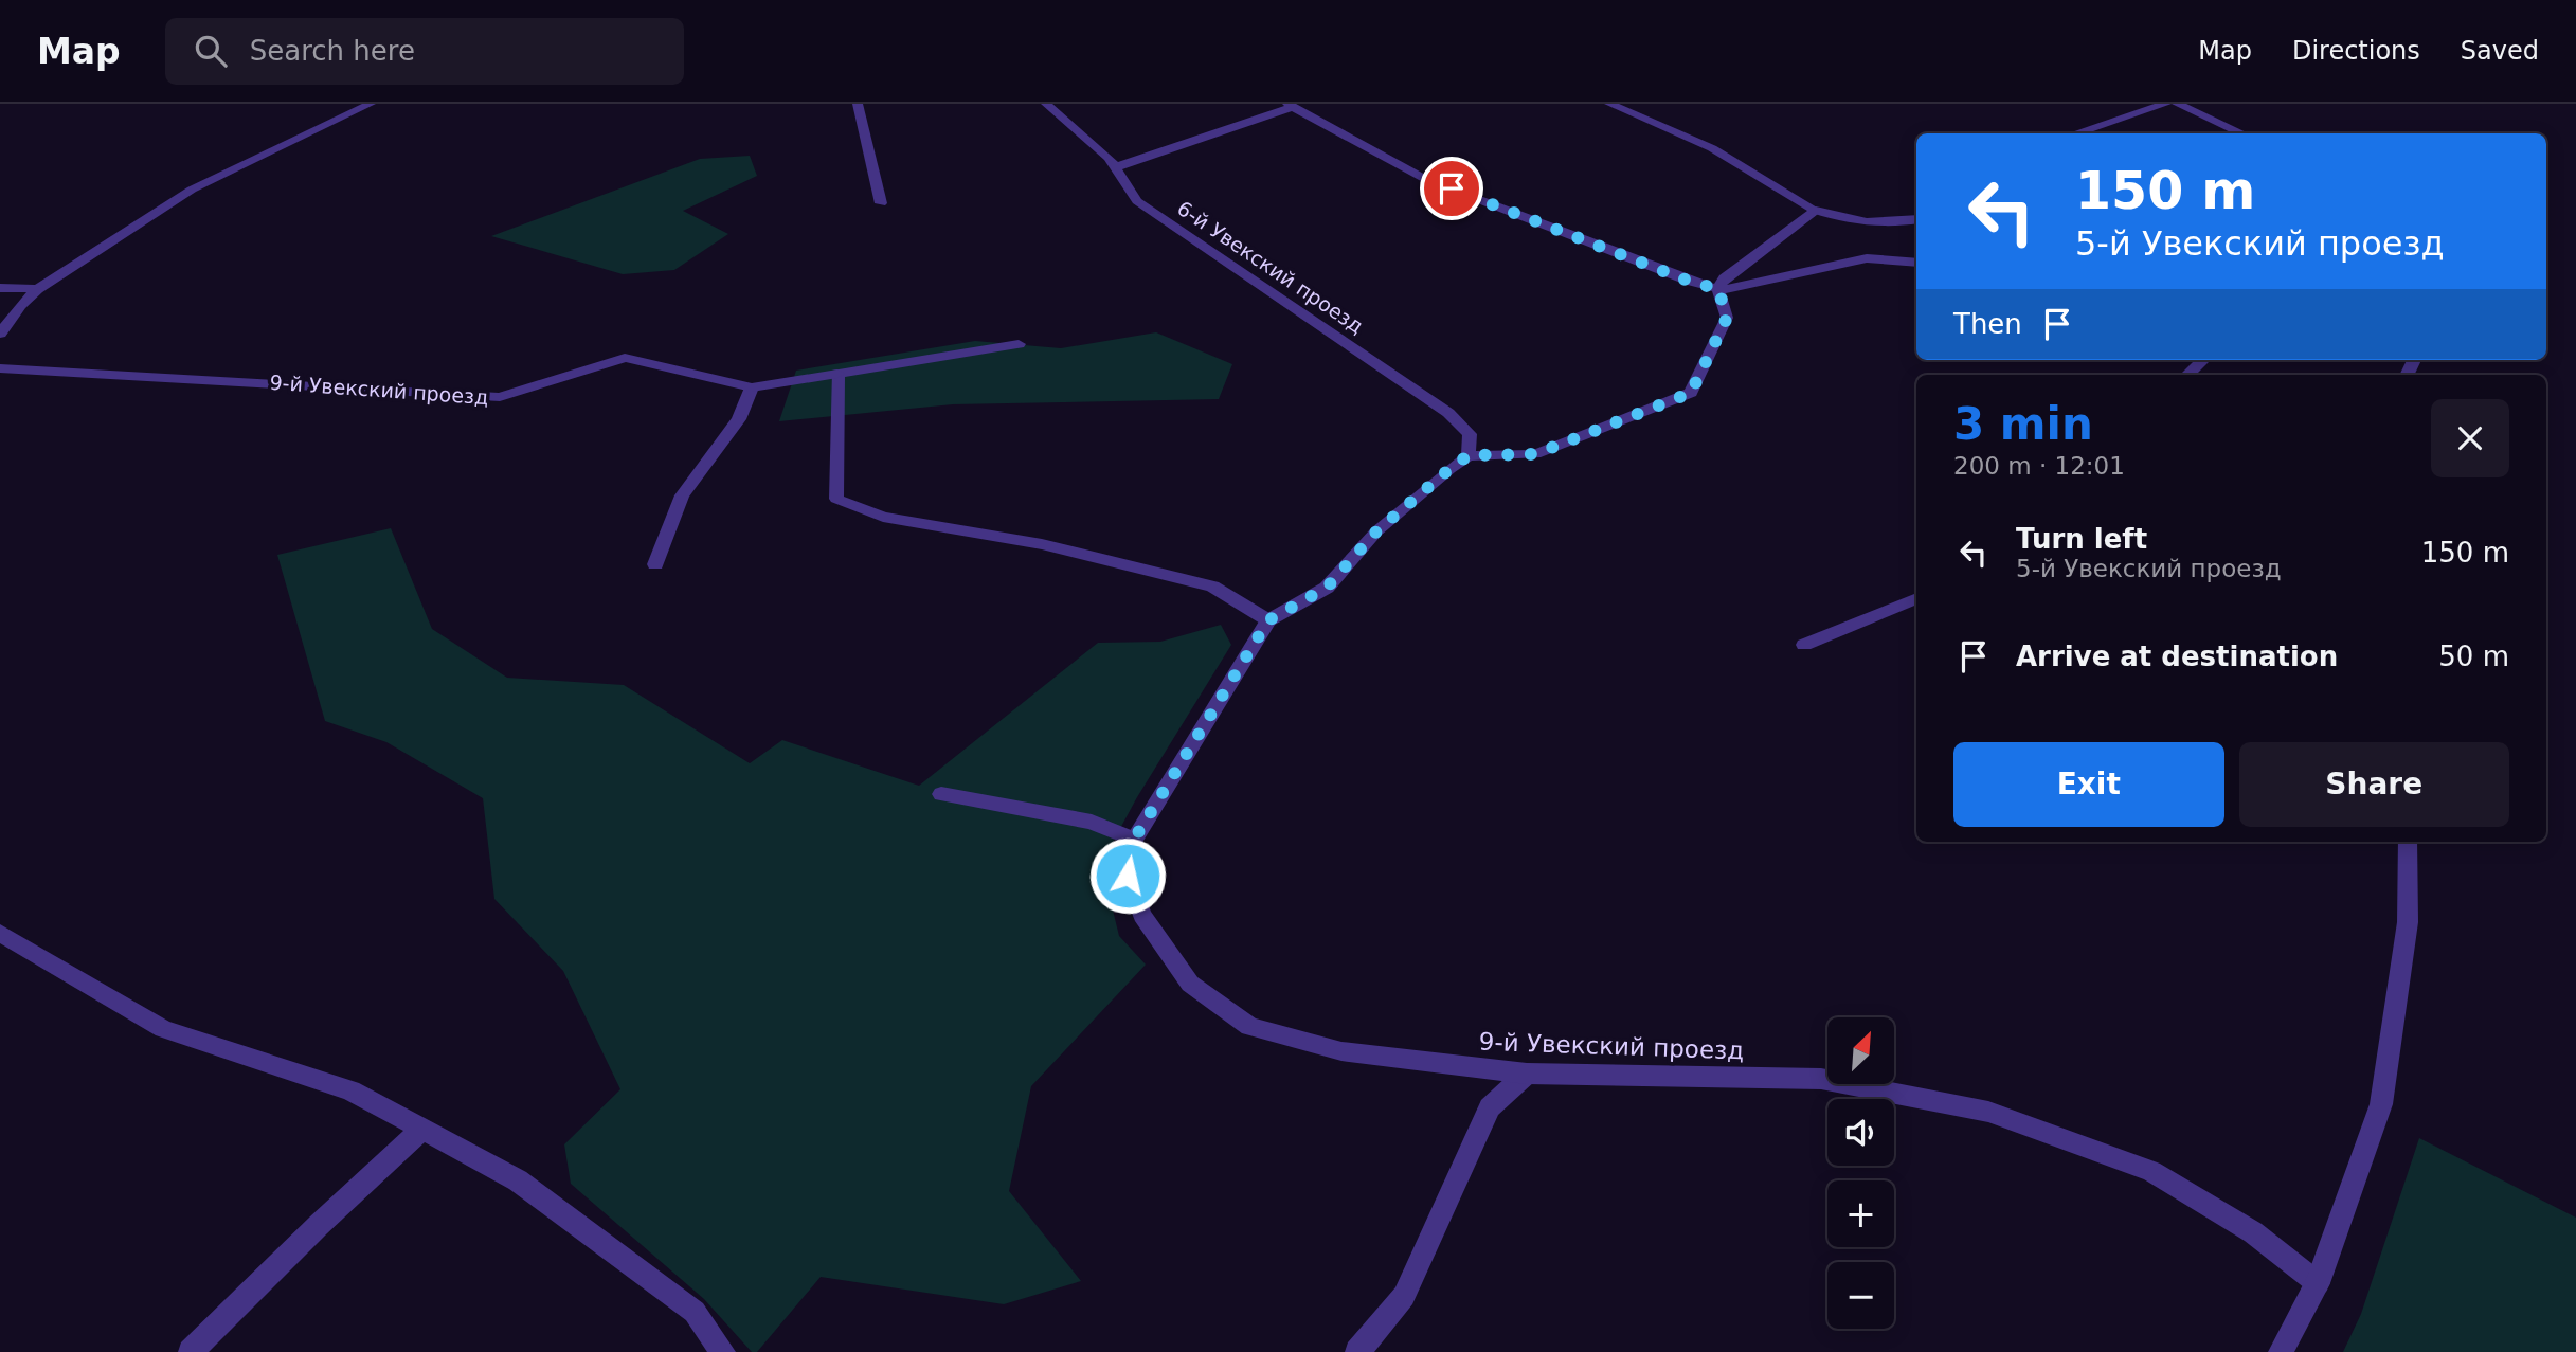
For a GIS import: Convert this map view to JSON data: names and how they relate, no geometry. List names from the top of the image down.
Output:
{
  "streets": {
    "street": ["6-й Увекский проезд", "9-й Увекский проезд"]
  },
  "crossings": [
    ["6-й Увекский проезд", "9-й Увекский проезд"]
  ],
  "north": "top right",
  "page": {
    "header": "Map",
    "search": "Search here",
    "nav": ["Map", "Directions", "Saved"],
    "turn": ["150 m", "5-й Увекский проезд"],
    "then": "Then",
    "heading": ["3 min", "200 m · 12:01"],
    "list": [
      {
        "name": "Turn left",
        "note": "5-й Увекский проезд",
        "value": "150 m"
      },
      {
        "name": "Arrive at destination",
        "value": "50 m"
      }
    ],
    "buttons": ["Exit", "Share"],
    "map_buttons": ["+", "−"]
  }
}
